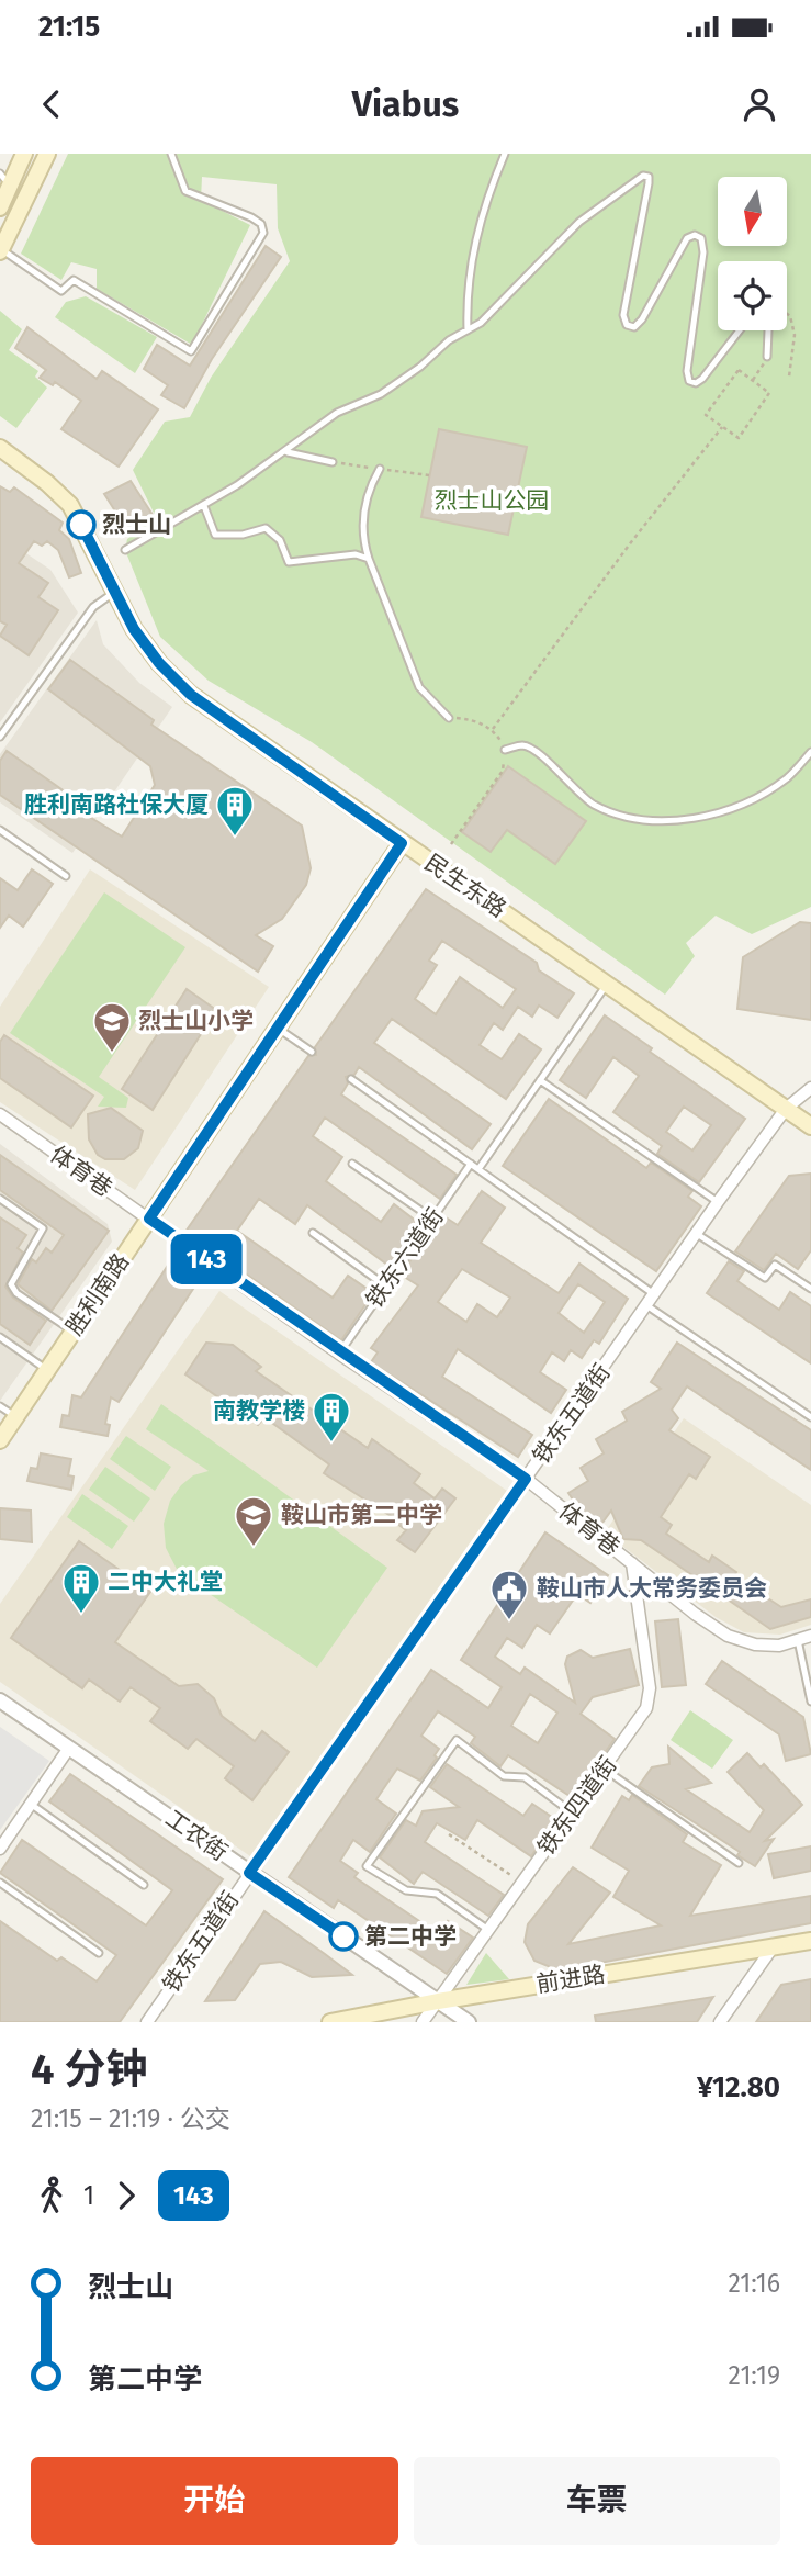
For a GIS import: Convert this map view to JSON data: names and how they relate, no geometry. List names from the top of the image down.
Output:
{
  "streets": {
    "main road": ["民生东路", "胜利南路", "前进路"],
    "street": [
      "体育巷",
      "铁东五道街",
      "铁东四道街",
      "工农街"
    ],
    "lane": ["铁东六道街"]
  },
  "crossings": [
    ["民生东路", "胜利南路"],
    ["民生东路", "铁东五道街"],
    ["体育巷", "铁东六道街"],
    ["体育巷", "胜利南路"],
    ["体育巷", "铁东五道街"],
    ["体育巷", "铁东四道街"],
    ["铁东五道街", "工农街"],
    ["铁东四道街", "工农街"],
    ["铁东四道街", "前进路"],
    ["工农街", "前进路"]
  ],
  "parks": ["烈士山公园"],
  "places": {
    "other": ["烈士山", "第二中学"],
    "building": ["胜利南路社保大厦", "南教学楼", "二中大礼堂"],
    "school or university": ["烈士山小学", "鞍山市第二中学"],
    "public building": ["鞍山市人大常务委员会"]
  },
  "lines": ["bus line 143"],
  "north": "bottom",
  "page": {
    "status": "21:15",
    "header": "Viabus",
    "on_map": "143",
    "heading": ["4 分钟", "21:15 – 21:19 · 公交", "¥12.80"],
    "legs": ["1", "143"],
    "list": [
      {
        "name": "烈士山",
        "value": "21:16"
      },
      {
        "name": "第二中学",
        "value": "21:19"
      }
    ],
    "buttons": ["开始", "车票"]
  }
}
